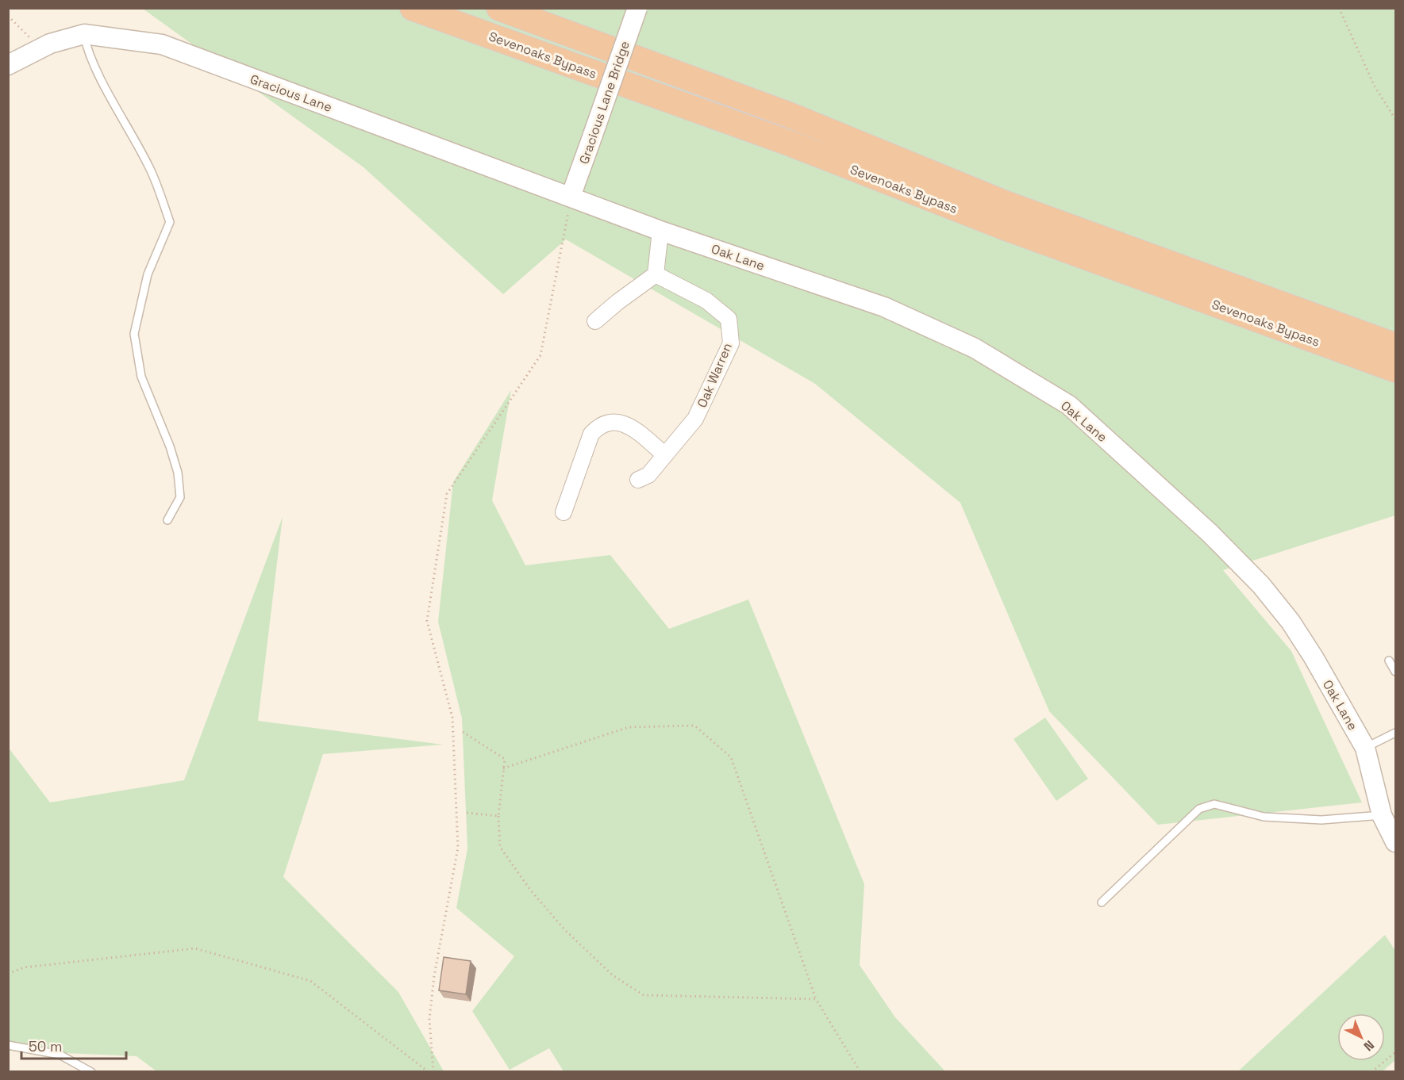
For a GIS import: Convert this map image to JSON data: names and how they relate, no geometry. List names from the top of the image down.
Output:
{
  "streets": {
    "highway": ["Sevenoaks Bypass"],
    "street": [
      "Gracious Lane",
      "Gracious Lane Bridge",
      "Oak Lane",
      "Oak Warren"
    ]
  },
  "crossings": [
    ["Gracious Lane", "Gracious Lane Bridge"],
    ["Gracious Lane", "Oak Lane"],
    ["Gracious Lane Bridge", "Oak Lane"]
  ],
  "scale_bar": "50 m",
  "north": "bottom right"
}
